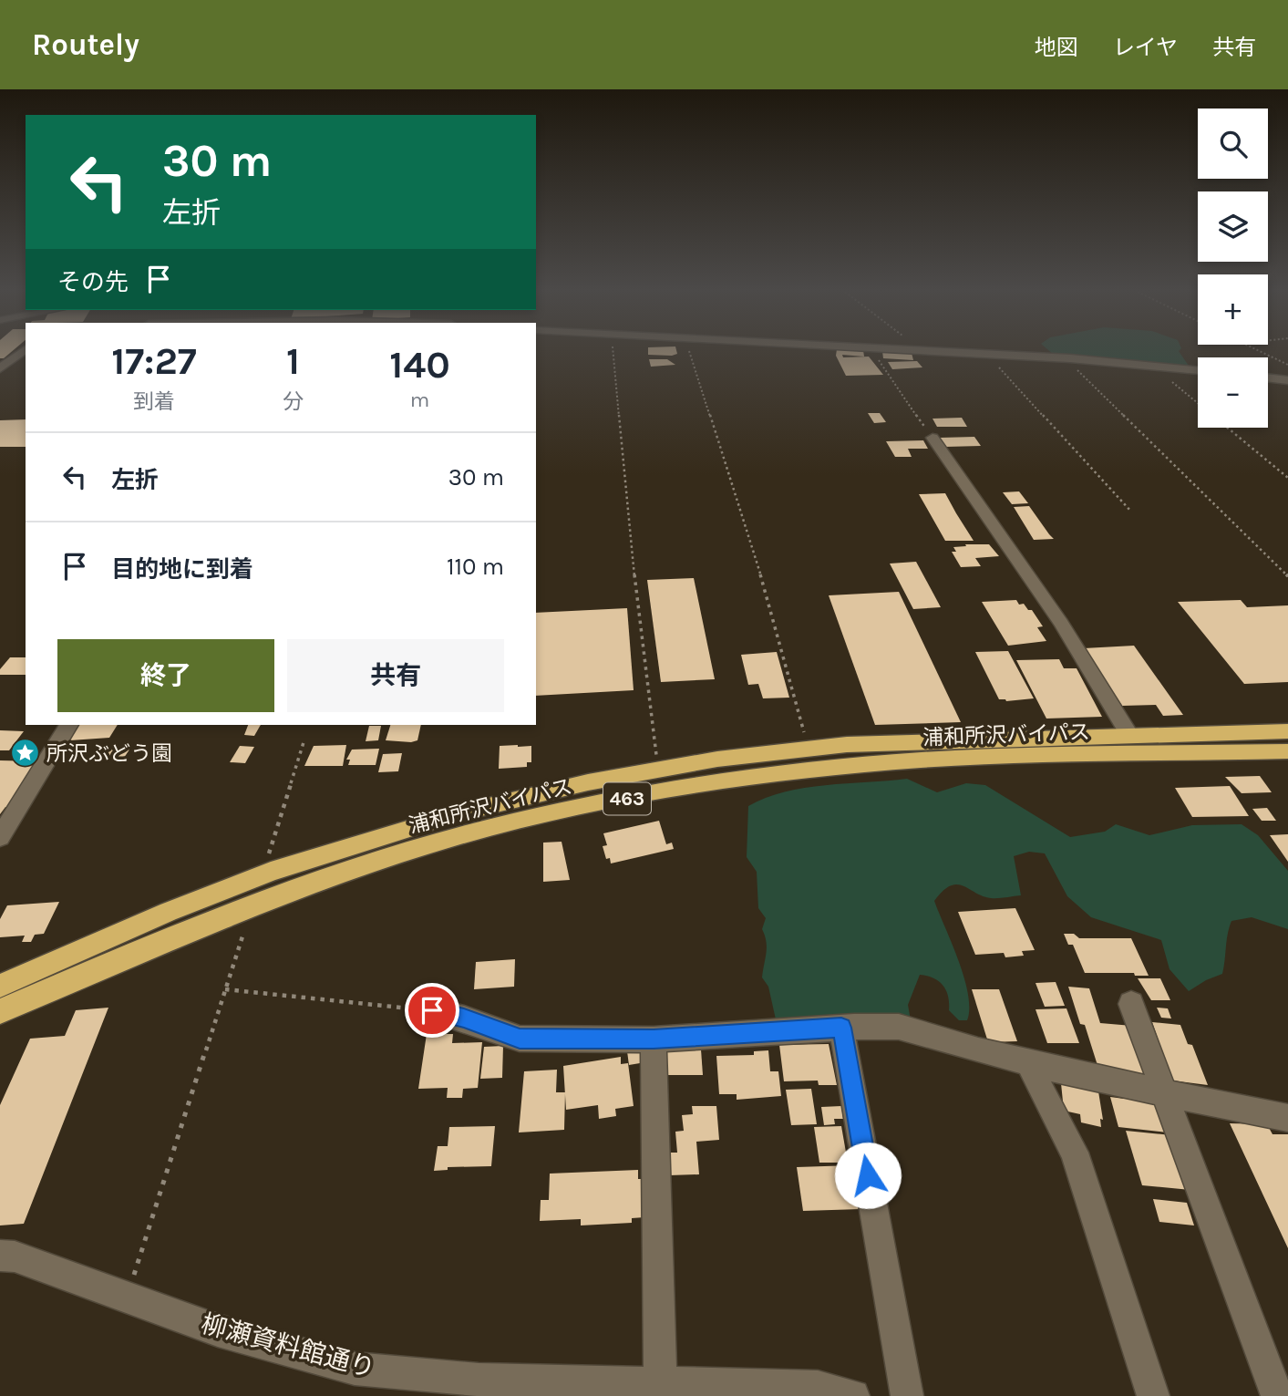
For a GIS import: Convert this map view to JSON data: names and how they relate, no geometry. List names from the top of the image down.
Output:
{
  "streets": {
    "highway": ["浦和所沢バイパス", "463"],
    "street": ["柳瀬資料館通り"]
  },
  "places": {
    "place": ["所沢ぶどう園"]
  },
  "page": {
    "header": "Routely",
    "nav": ["地図", "レイヤ", "共有"],
    "map_buttons": ["+", "−"],
    "turn": ["30 m", "左折"],
    "then": "その先",
    "eta": [
      "17:27",
      "到着",
      "1",
      "分",
      "140",
      "m"
    ],
    "list": [
      {
        "name": "左折",
        "value": "30 m"
      },
      {
        "name": "目的地に到着",
        "value": "110 m"
      }
    ],
    "buttons": ["終了", "共有"]
  }
}
